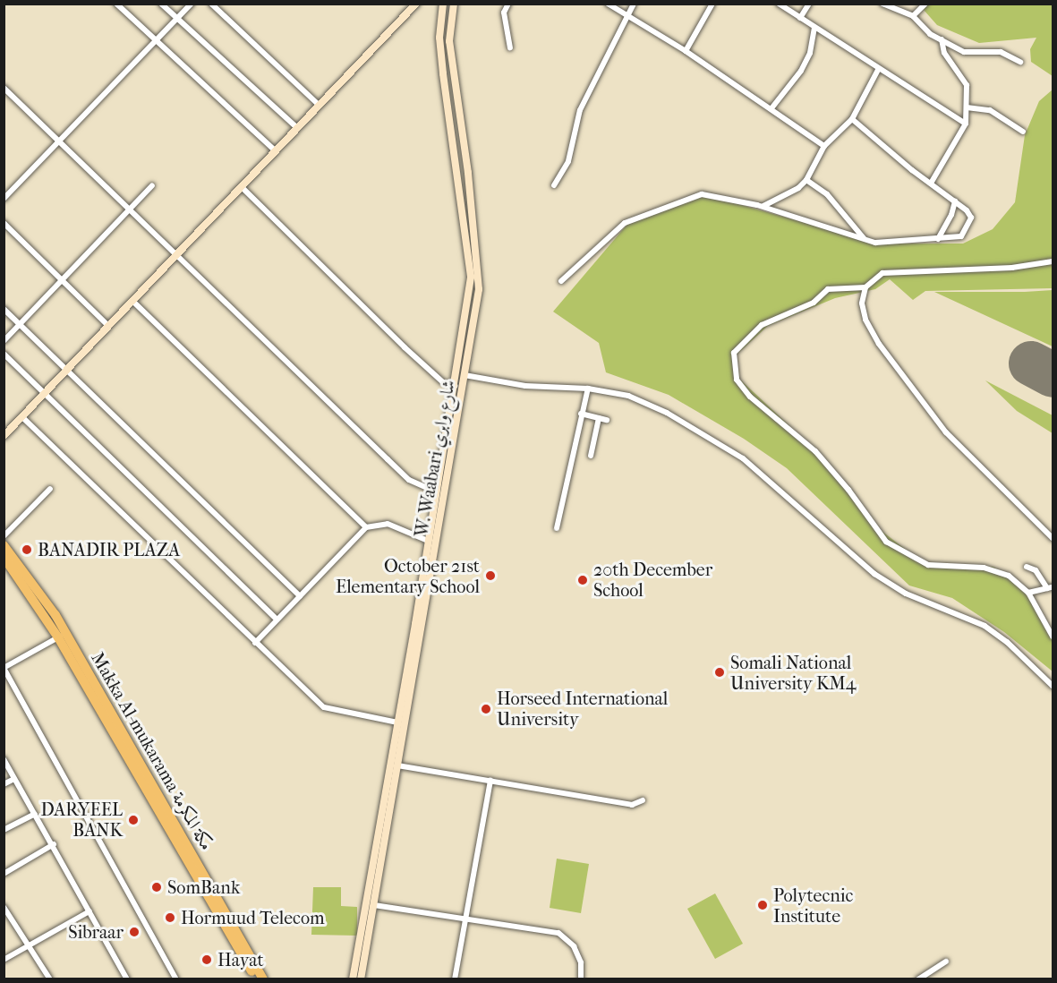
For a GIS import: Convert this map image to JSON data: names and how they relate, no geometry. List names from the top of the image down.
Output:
{
  "streets": {
    "highway": ["Makka Al-mukarama مكة المكرمة"],
    "main road": ["W. Waabari شارع وابري"]
  },
  "places": [
    "BANADIR PLAZA",
    "October 21st Elementary School",
    "20th December School",
    "Somali National University KM4",
    "Horseed International University",
    "DARYEEL BANK",
    "SomBank",
    "Polytecnic Institute",
    "Hormuud Telecom",
    "Sibraar",
    "Hayat"
  ]
}
